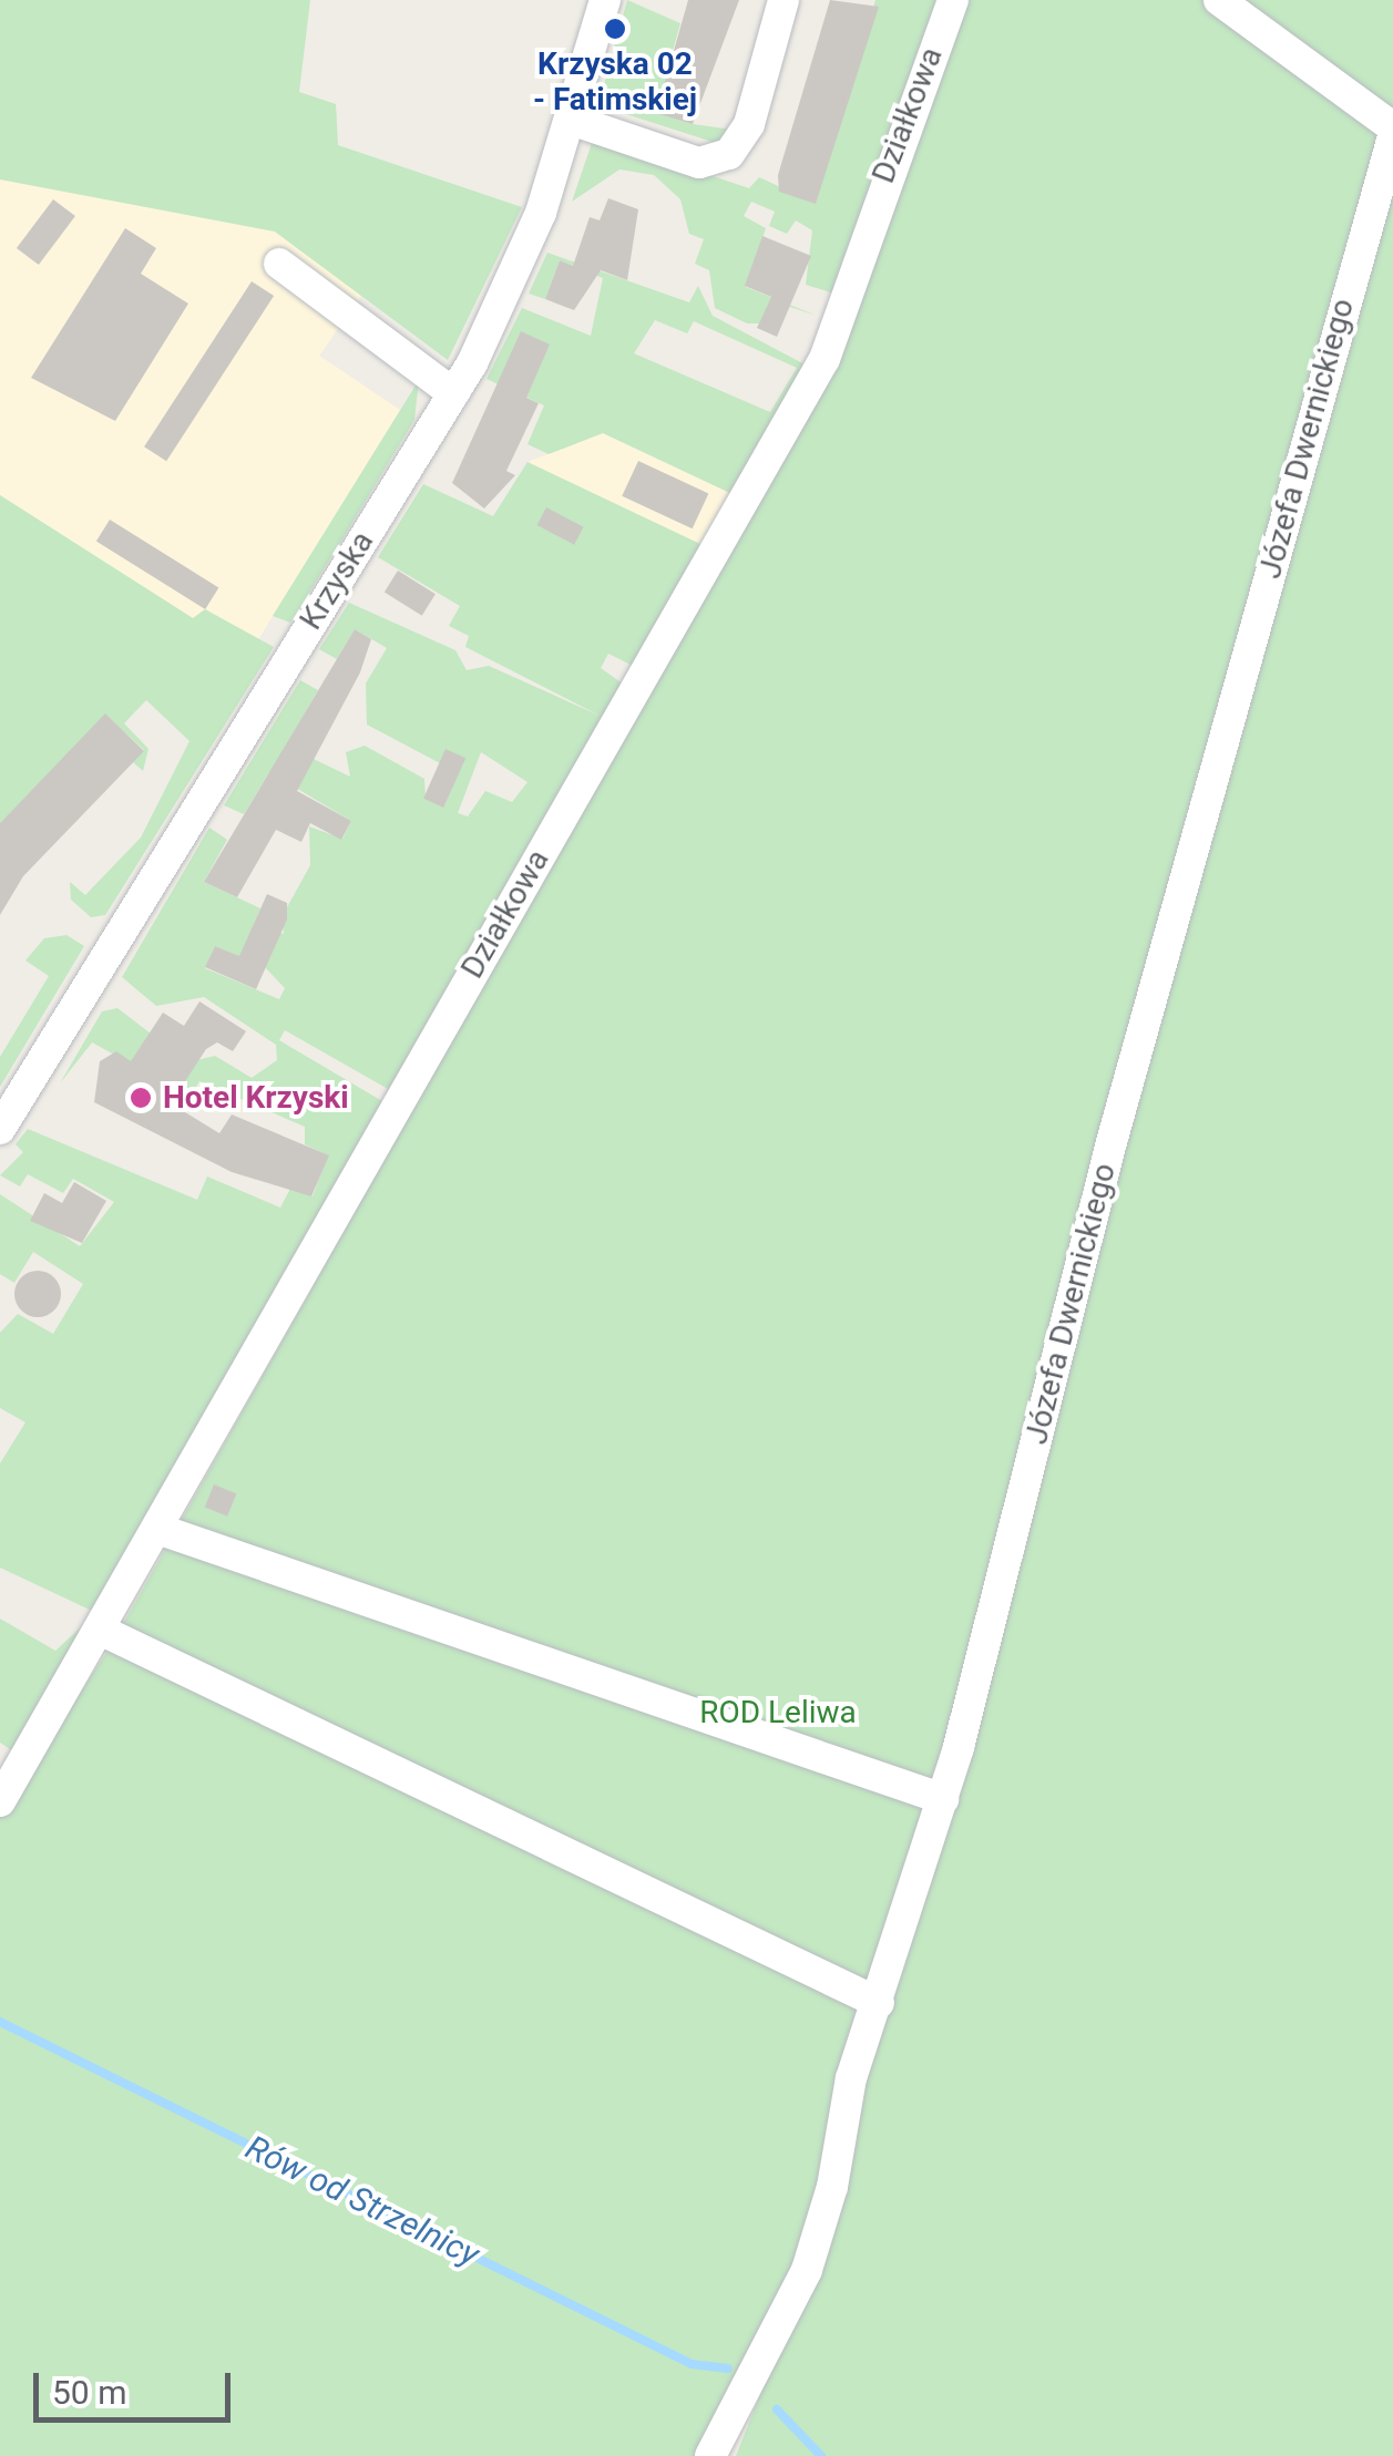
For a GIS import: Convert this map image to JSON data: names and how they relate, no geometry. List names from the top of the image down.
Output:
{
  "streets": {
    "street": ["Działkowa", "Józefa Dwernickiego", "Krzyska"]
  },
  "water": ["Rów od Strzelnicy"],
  "parks": ["ROD Leliwa"],
  "places": ["Krzyska 02 - Fatimskiej", "Hotel Krzyski"],
  "scale_bar": "50 m"
}
